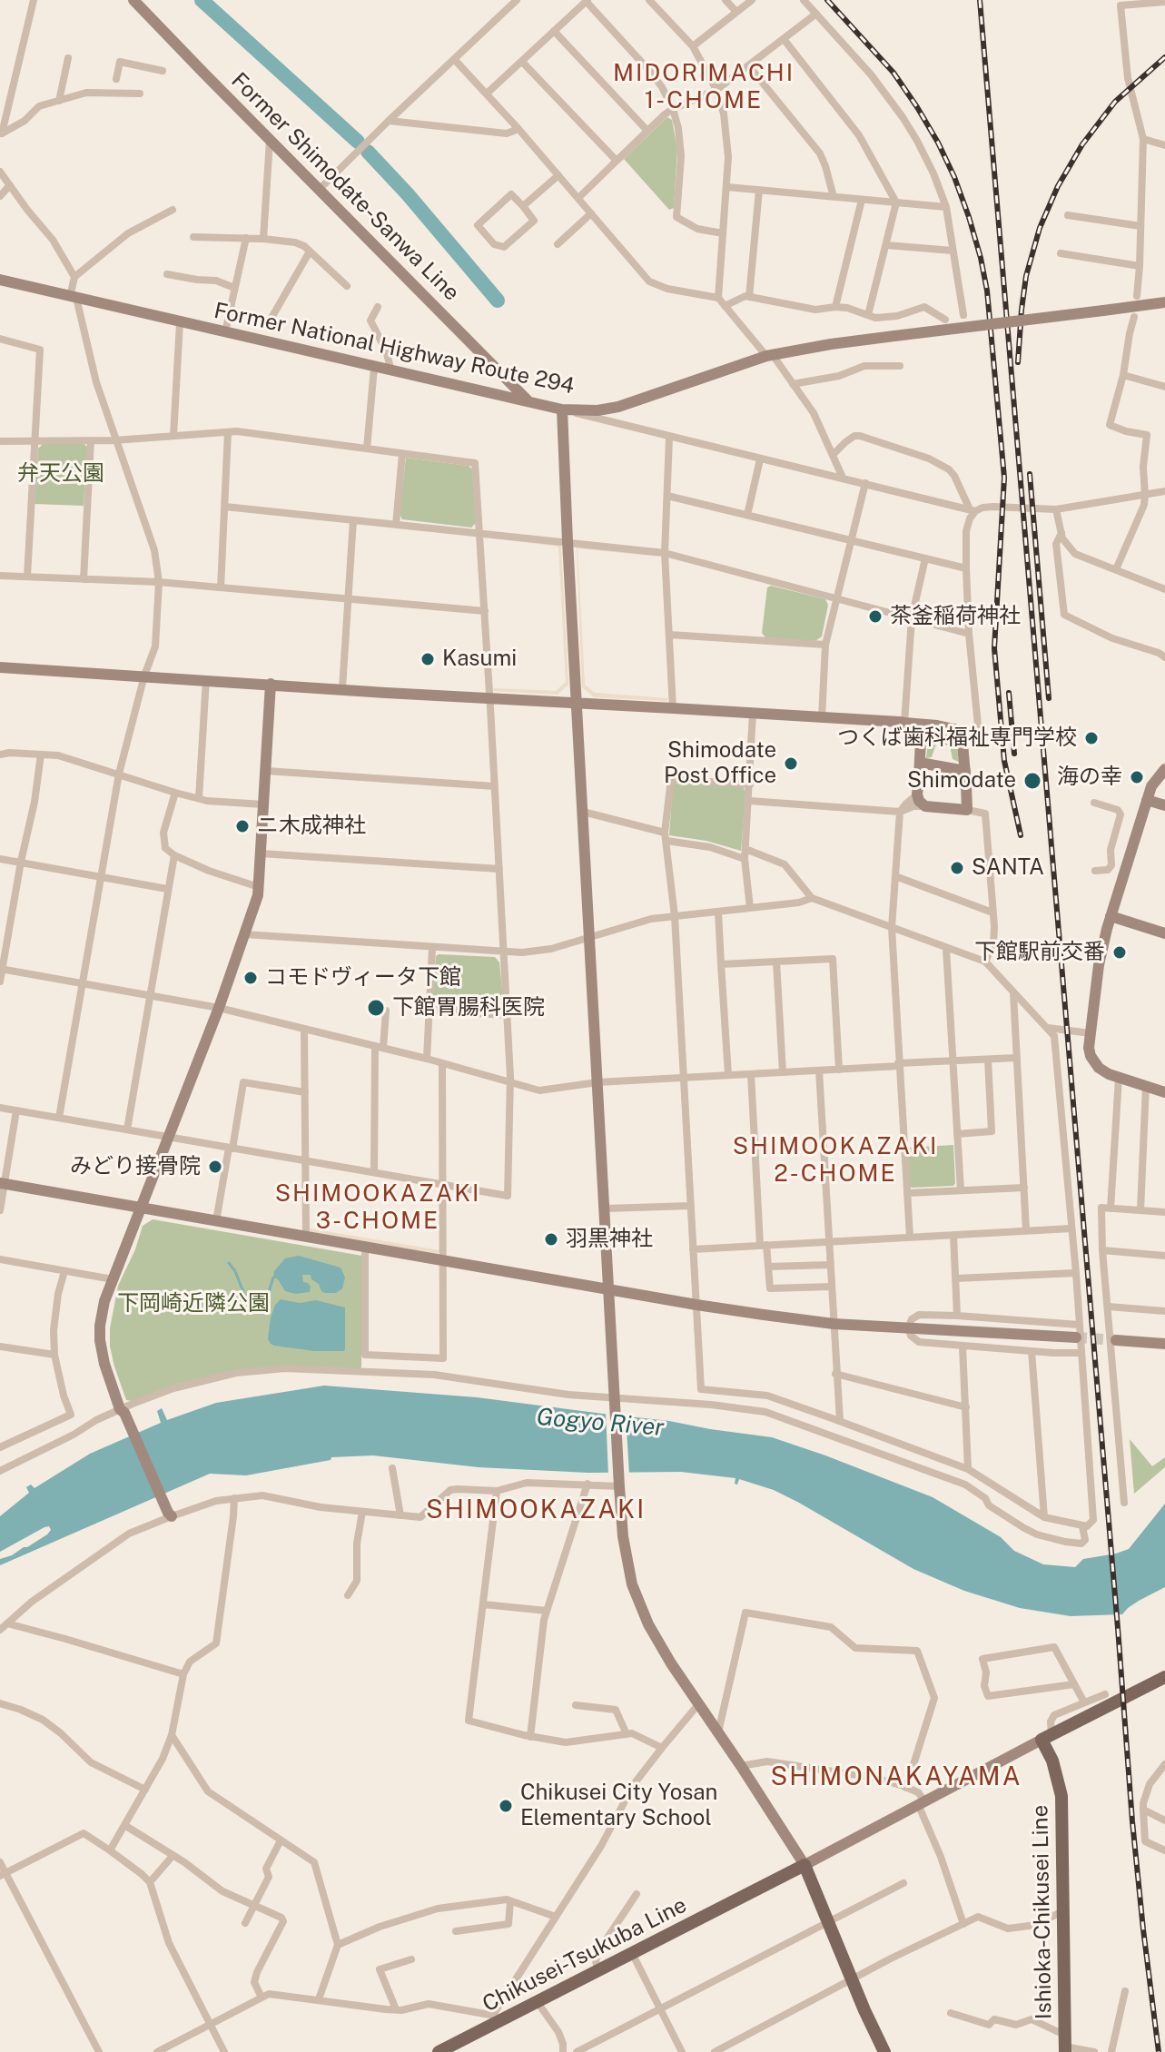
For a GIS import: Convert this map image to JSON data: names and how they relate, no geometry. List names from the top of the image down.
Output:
{
  "streets": {
    "main road": ["Ishioka-Chikusei Line", "Chikusei-Tsukuba Line"],
    "street": ["Former Shimodate-Sanwa Line", "Former National Highway Route 294"]
  },
  "crossings": [
    ["Former Shimodate-Sanwa Line", "Former National Highway Route 294"]
  ],
  "districts": [
    "MIDORIMACHI 1-CHOME",
    "SHIMOOKAZAKI 2-CHOME",
    "SHIMOOKAZAKI 3-CHOME",
    "SHIMOOKAZAKI",
    "SHIMONAKAYAMA"
  ],
  "water": ["Gogyo River"],
  "parks": ["弁天公園", "下岡崎近隣公園"],
  "places": [
    "茶釜稲荷神社",
    "Kasumi",
    "つくば歯科福祉専門学校",
    "Shimodate Post Office",
    "海の幸",
    "Shimodate",
    "ニ木成神社",
    "SANTA",
    "下館駅前交番",
    "コモドヴィータ下館",
    "下館胃腸科医院",
    "みどり接骨院",
    "羽黒神社",
    "Chikusei City Yosan Elementary School"
  ]
}
